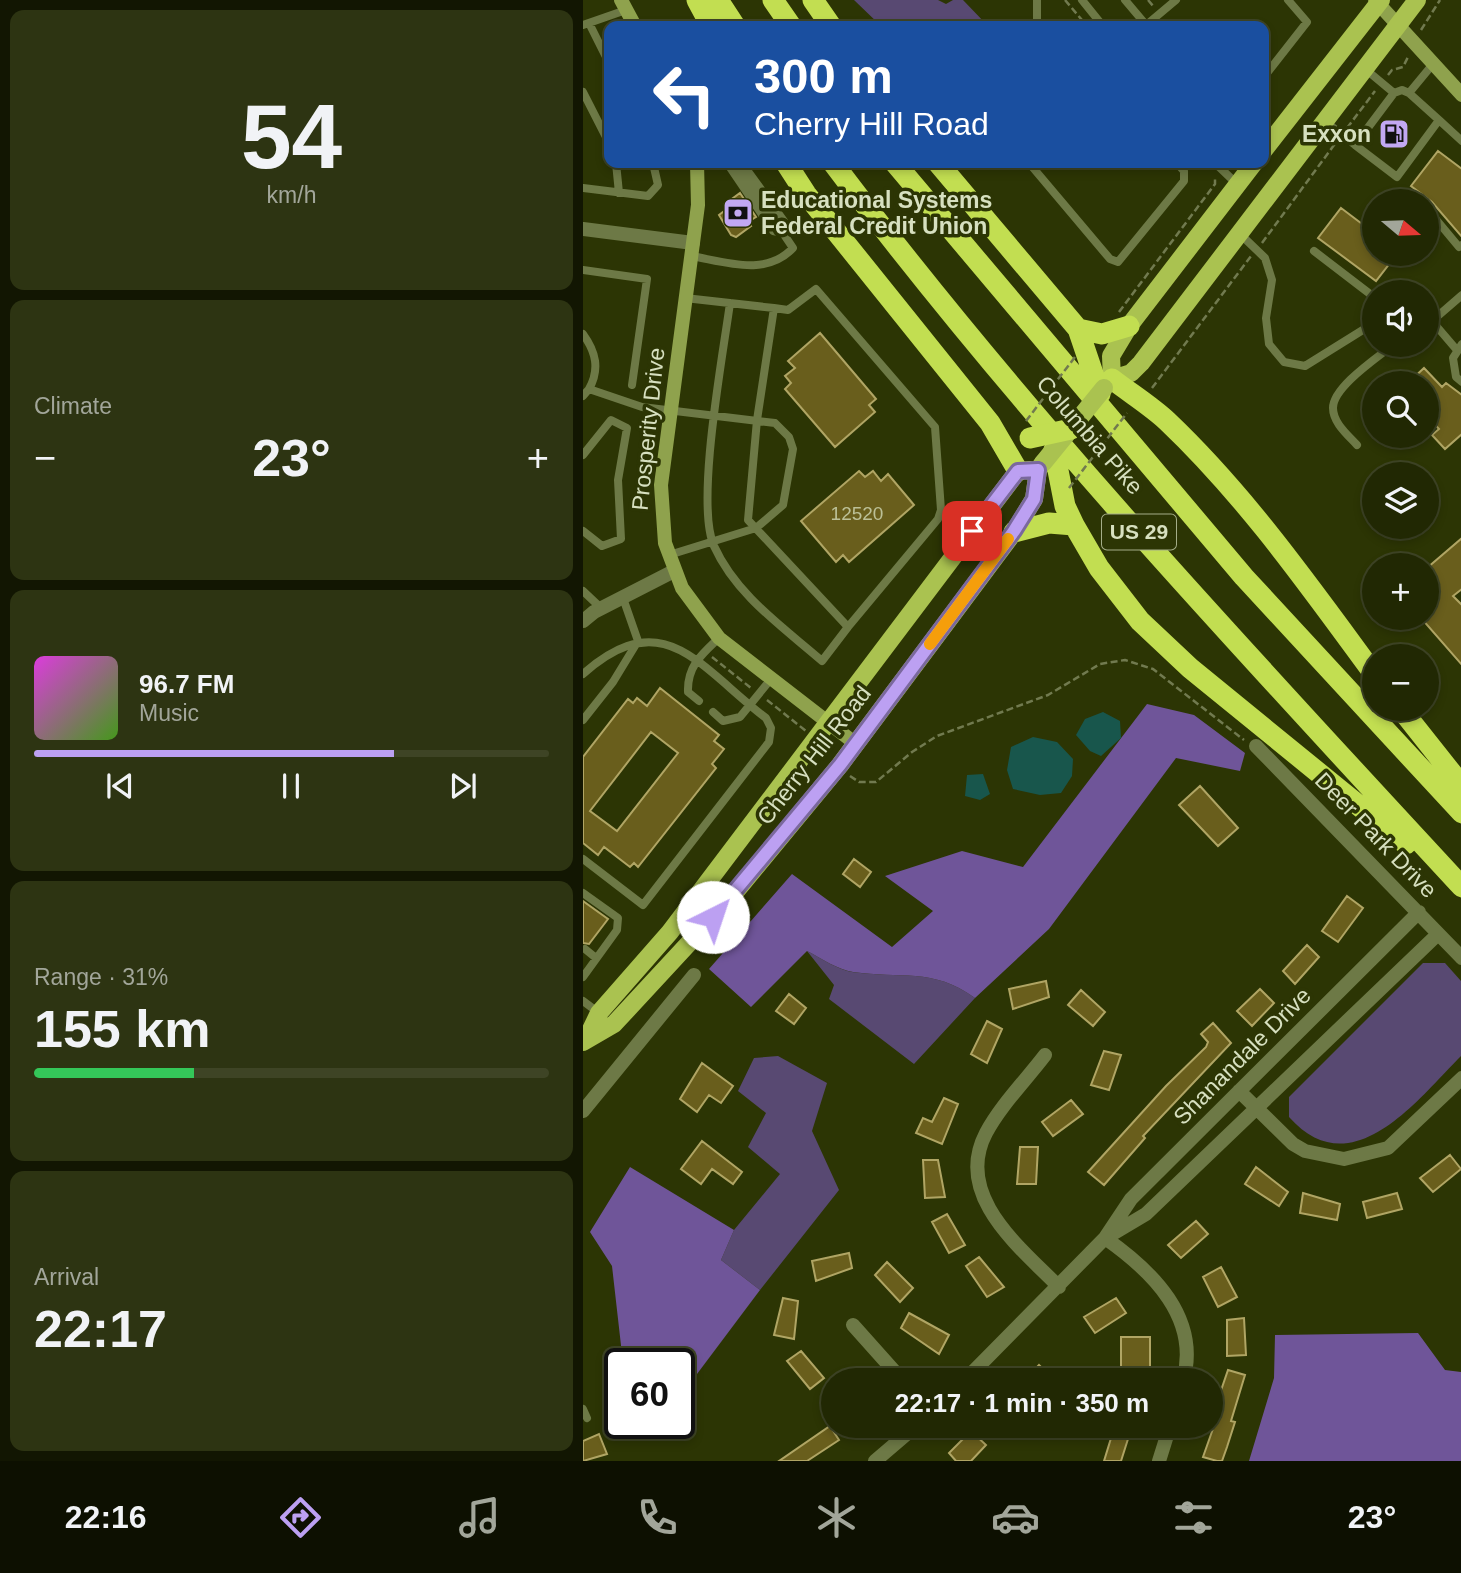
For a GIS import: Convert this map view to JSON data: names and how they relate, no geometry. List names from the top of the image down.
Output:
{
  "streets": {
    "highway": ["Columbia Pike", "US 29"],
    "main road": ["Cherry Hill Road"],
    "street": ["Prosperity Drive", "Deer Park Drive", "Shanandale Drive"]
  },
  "crossings": [
    ["Prosperity Drive", "Cherry Hill Road"],
    ["Deer Park Drive", "Shanandale Drive"]
  ],
  "places": {
    "fuel station": ["Exxon"],
    "bank": ["Educational Systems Federal Credit Union"]
  },
  "house_numbers": ["12520"],
  "north": "right",
  "page": {
    "tile": [
      ["54", "km/h"],
      "Climate",
      ["Range · 31%", "155 km"],
      ["Arrival", "22:17"]
    ],
    "turn": ["300 m", "Cherry Hill Road"],
    "map_buttons": ["+", "−"],
    "heat": ["−", "23°", "+"],
    "song": ["96.7 FM", "Music"],
    "limit": "60",
    "trip": "22:17 · 1 min · 350 m",
    "tabs": ["22:16", "23°"]
  }
}
